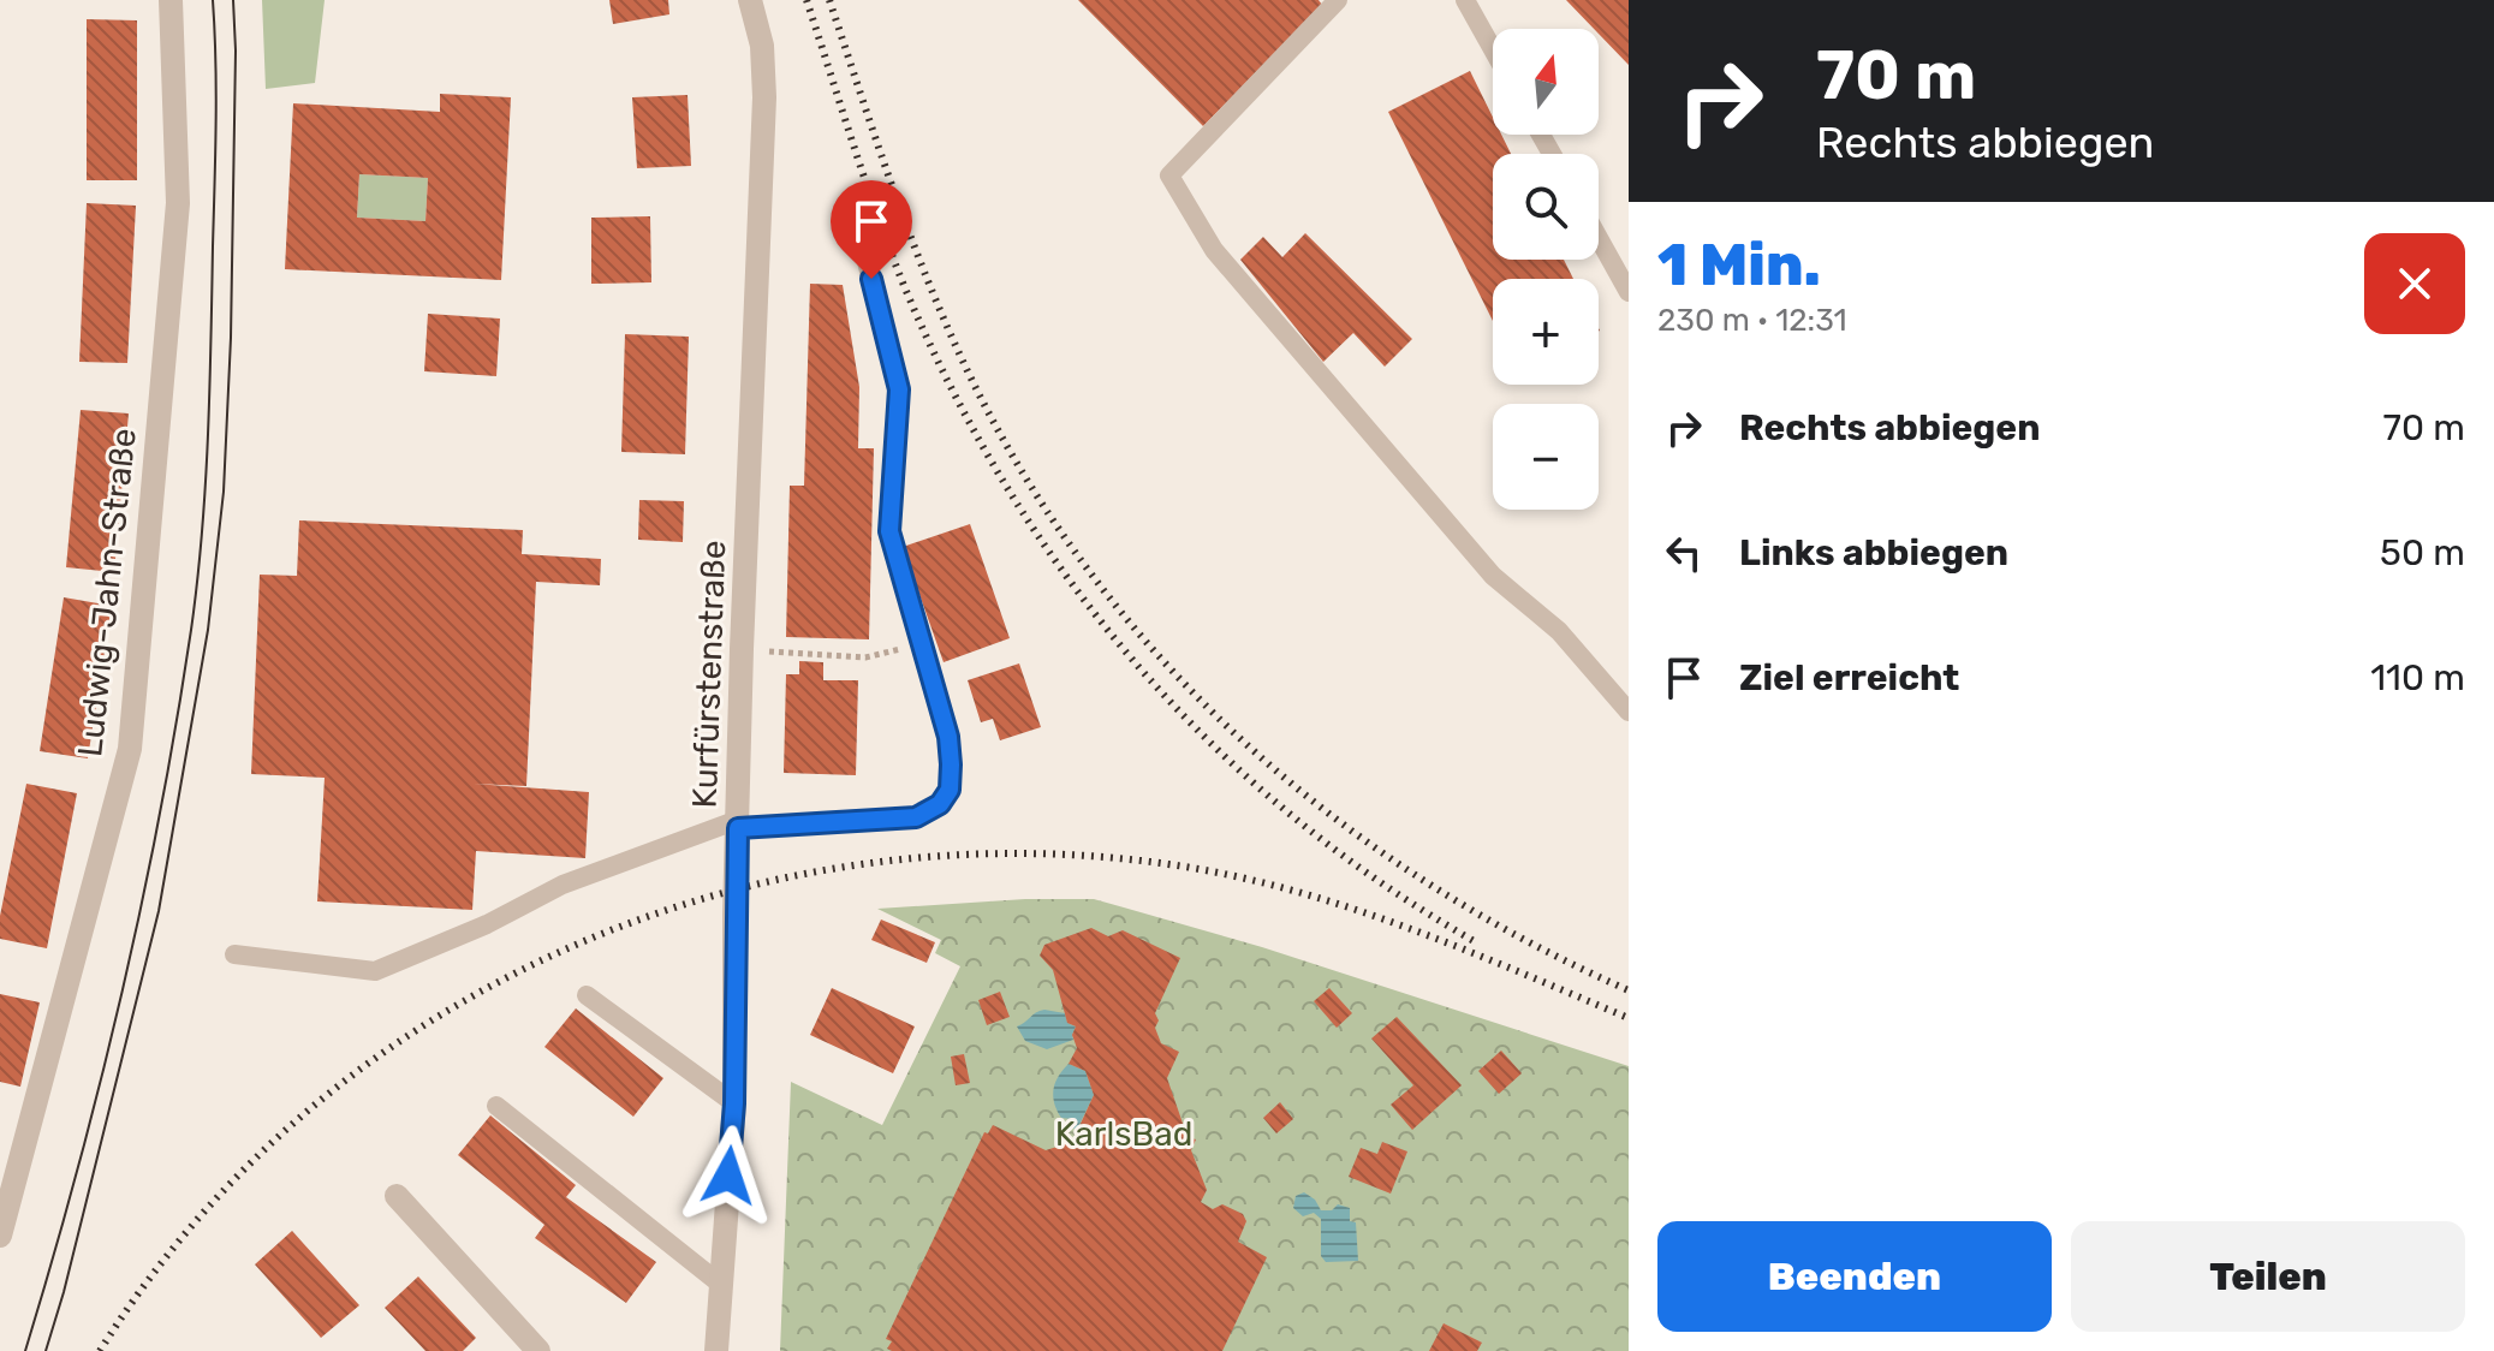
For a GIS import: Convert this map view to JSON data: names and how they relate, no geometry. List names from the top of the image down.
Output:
{
  "streets": {
    "street": ["Ludwig-Jahn-Straße", "Kurfürstenstraße"]
  },
  "parks": ["KarlsBad"],
  "north": "top",
  "page": {
    "turn": ["70 m", "Rechts abbiegen"],
    "map_buttons": ["+", "−"],
    "heading": ["1 Min.", "230 m · 12:31"],
    "list": [
      {
        "name": "Rechts abbiegen",
        "value": "70 m"
      },
      {
        "name": "Links abbiegen",
        "value": "50 m"
      },
      {
        "name": "Ziel erreicht",
        "value": "110 m"
      }
    ],
    "buttons": ["Beenden", "Teilen"]
  }
}
